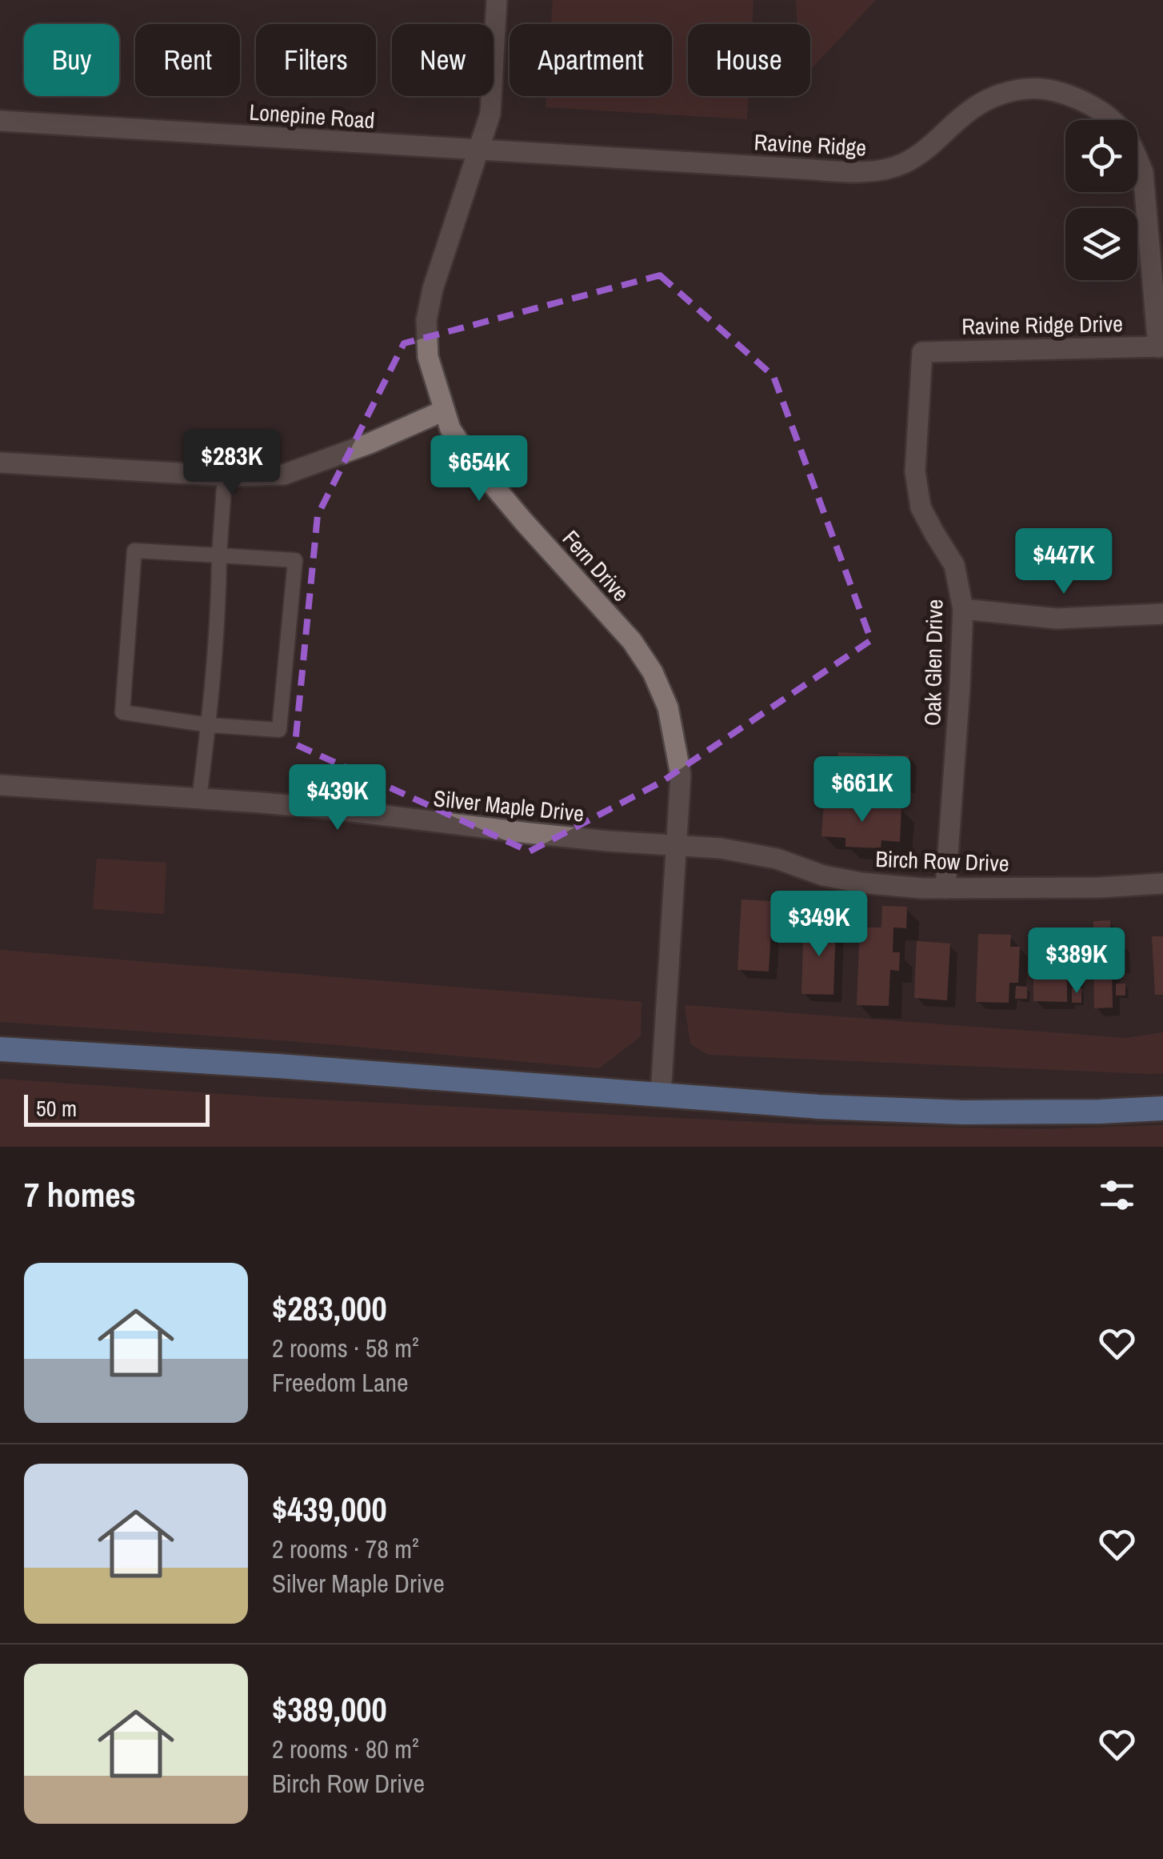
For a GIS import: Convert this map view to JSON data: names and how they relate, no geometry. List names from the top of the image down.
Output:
{
  "streets": {
    "street": [
      "Lonepine Road",
      "Ravine Ridge",
      "Ravine Ridge Drive",
      "Fern Drive",
      "Oak Glen Drive",
      "Silver Maple Drive",
      "Birch Row Drive"
    ]
  },
  "crossings": [
    ["Lonepine Road", "Ravine Ridge"],
    ["Lonepine Road", "Fern Drive"],
    ["Ravine Ridge", "Ravine Ridge Drive"],
    ["Ravine Ridge", "Fern Drive"],
    ["Ravine Ridge Drive", "Oak Glen Drive"],
    ["Fern Drive", "Silver Maple Drive"],
    ["Fern Drive", "Birch Row Drive"],
    ["Oak Glen Drive", "Birch Row Drive"],
    ["Silver Maple Drive", "Birch Row Drive"]
  ],
  "scale_bar": "50 m",
  "page": {
    "chip": [
      "Buy",
      "Rent",
      "Filters",
      "New",
      "Apartment",
      "House"
    ],
    "price": [
      "$283K",
      "$654K",
      "$447K",
      "$661K",
      "$439K",
      "$349K",
      "$389K"
    ],
    "scale": "50 m",
    "heading": "7 homes",
    "list": [
      {
        "name": "$283,000",
        "note": "2 rooms · 58 m² · Freedom Lane"
      },
      {
        "name": "$439,000",
        "note": "2 rooms · 78 m² · Silver Maple Drive"
      },
      {
        "name": "$389,000",
        "note": "2 rooms · 80 m² · Birch Row Drive"
      }
    ]
  }
}
